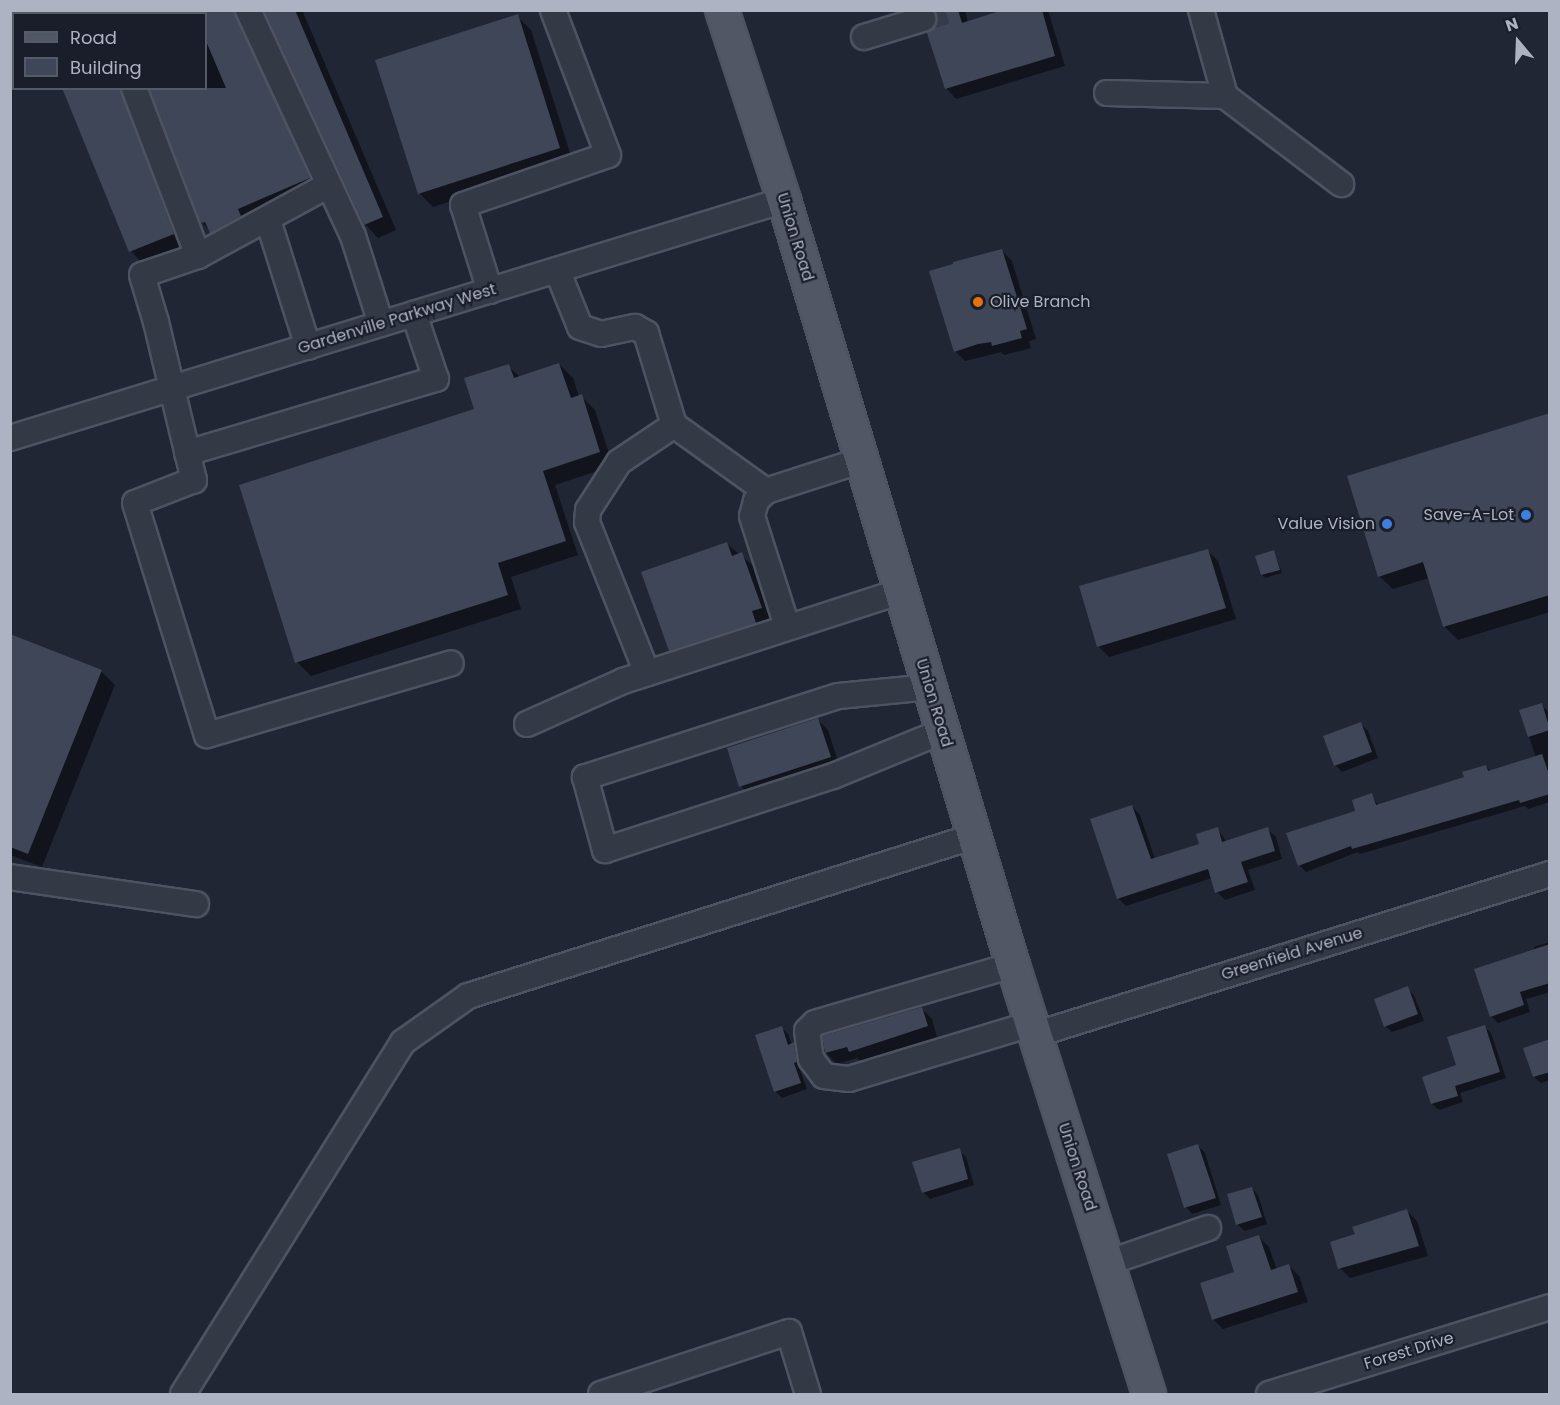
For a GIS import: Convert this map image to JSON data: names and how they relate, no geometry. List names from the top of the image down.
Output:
{
  "streets": {
    "main road": ["Union Road"],
    "street": ["Gardenville Parkway West", "Greenfield Avenue", "Forest Drive"]
  },
  "crossings": [
    ["Union Road", "Gardenville Parkway West"],
    ["Union Road", "Greenfield Avenue"]
  ],
  "places": ["Olive Branch", "Save-A-Lot", "Value Vision"],
  "legend": ["Road", "Building"],
  "north": "top"
}
